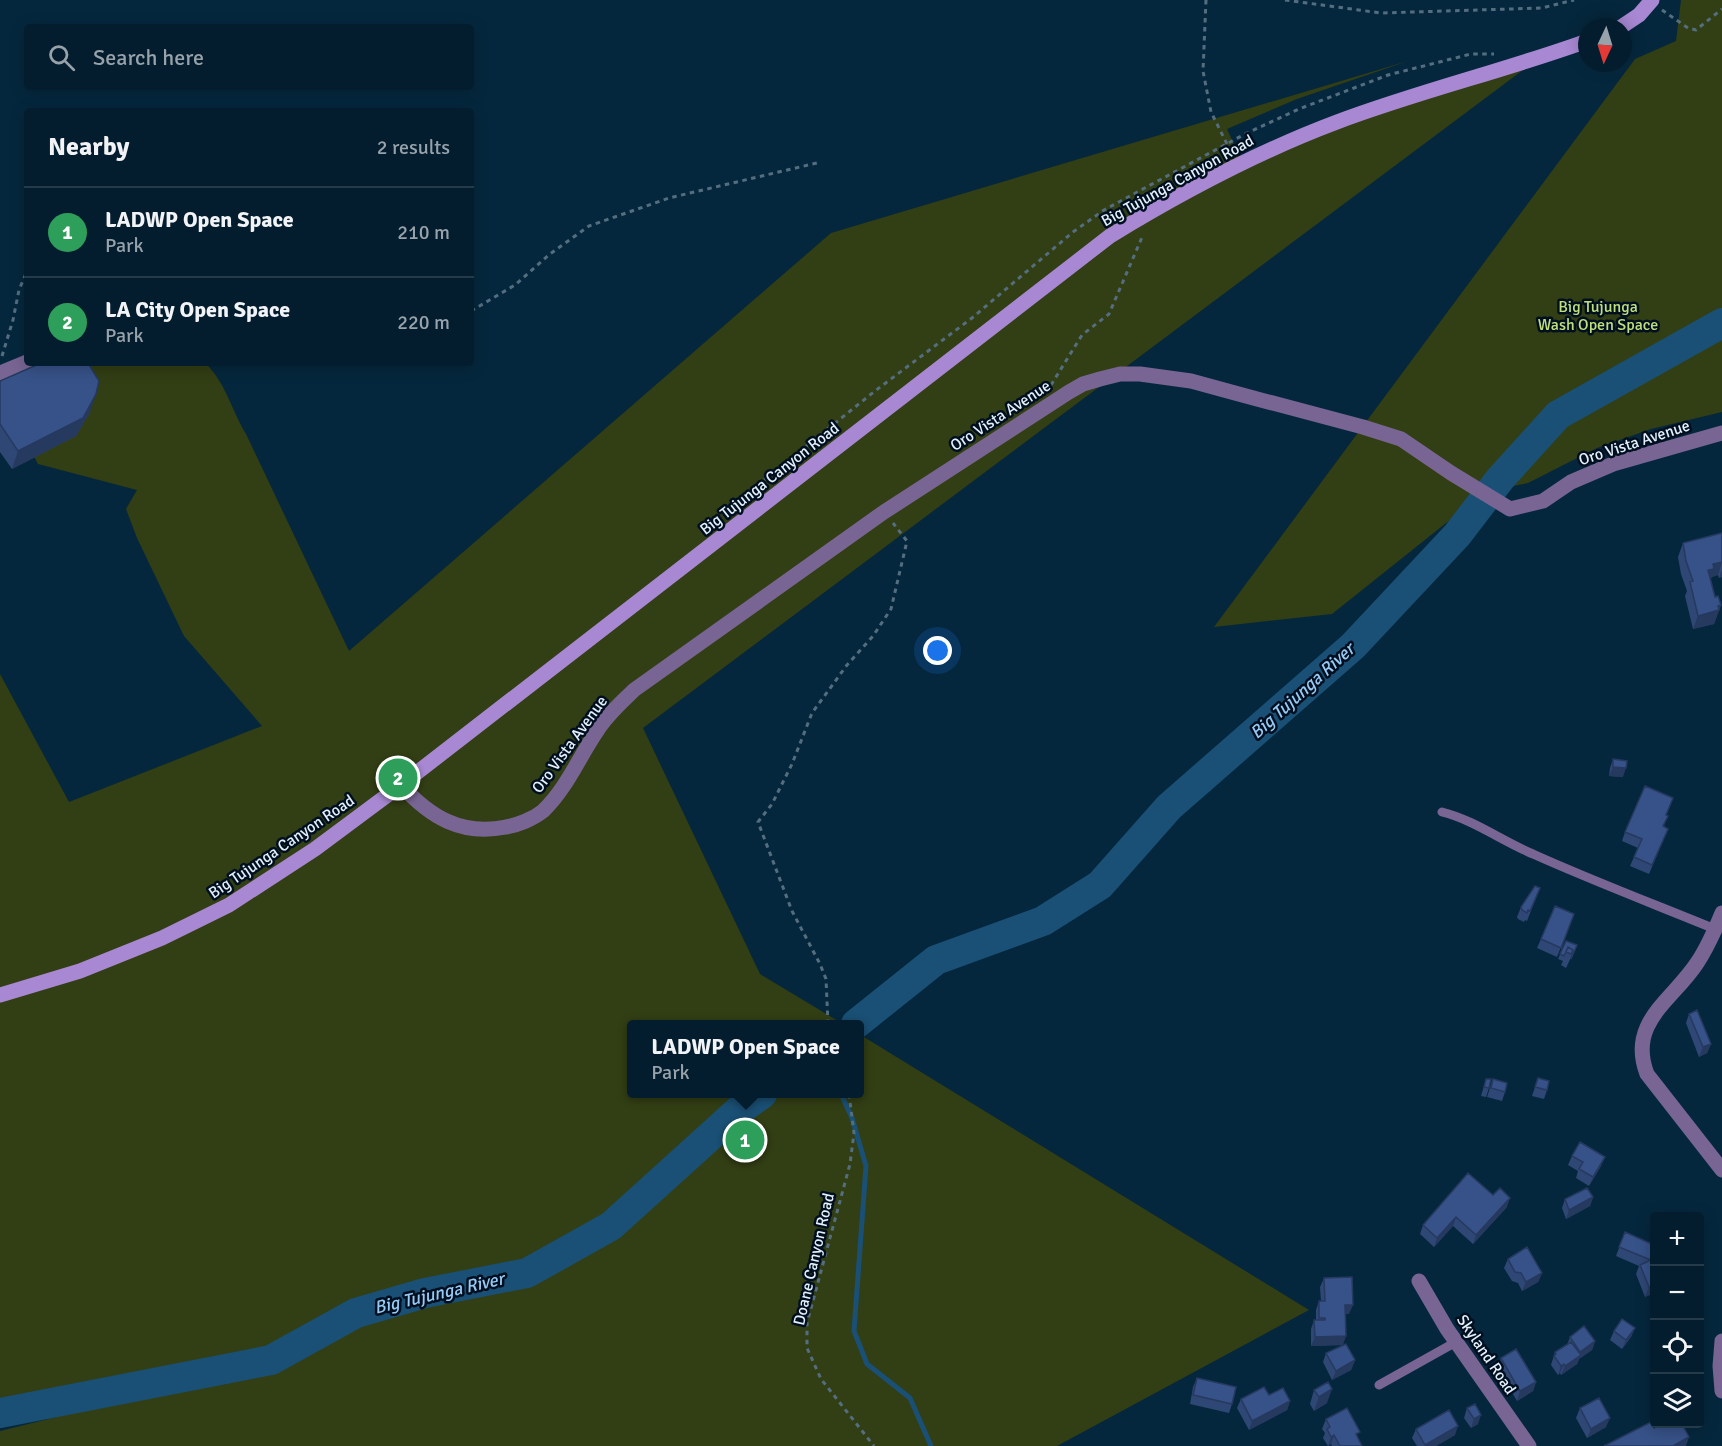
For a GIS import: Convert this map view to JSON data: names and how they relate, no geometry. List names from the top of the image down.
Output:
{
  "streets": {
    "street": ["Big Tujunga Canyon Road", "Oro Vista Avenue", "Skyland Road"],
    "path": ["Doane Canyon Road"]
  },
  "crossings": [
    ["Big Tujunga Canyon Road", "Oro Vista Avenue"]
  ],
  "water": ["Big Tujunga River"],
  "parks": ["Big Tujunga Wash Open Space"],
  "north": "bottom",
  "page": {
    "search": "Search here",
    "heading": ["Nearby", "2 results"],
    "list": [
      {
        "mark": "1",
        "name": "LADWP Open Space",
        "note": "Park",
        "value": "210 m"
      },
      {
        "mark": "2",
        "name": "LA City Open Space",
        "note": "Park",
        "value": "220 m"
      }
    ],
    "pins": ["2", "1"],
    "popup": ["LADWP Open Space", "Park"],
    "map_buttons": ["+", "−"]
  }
}
